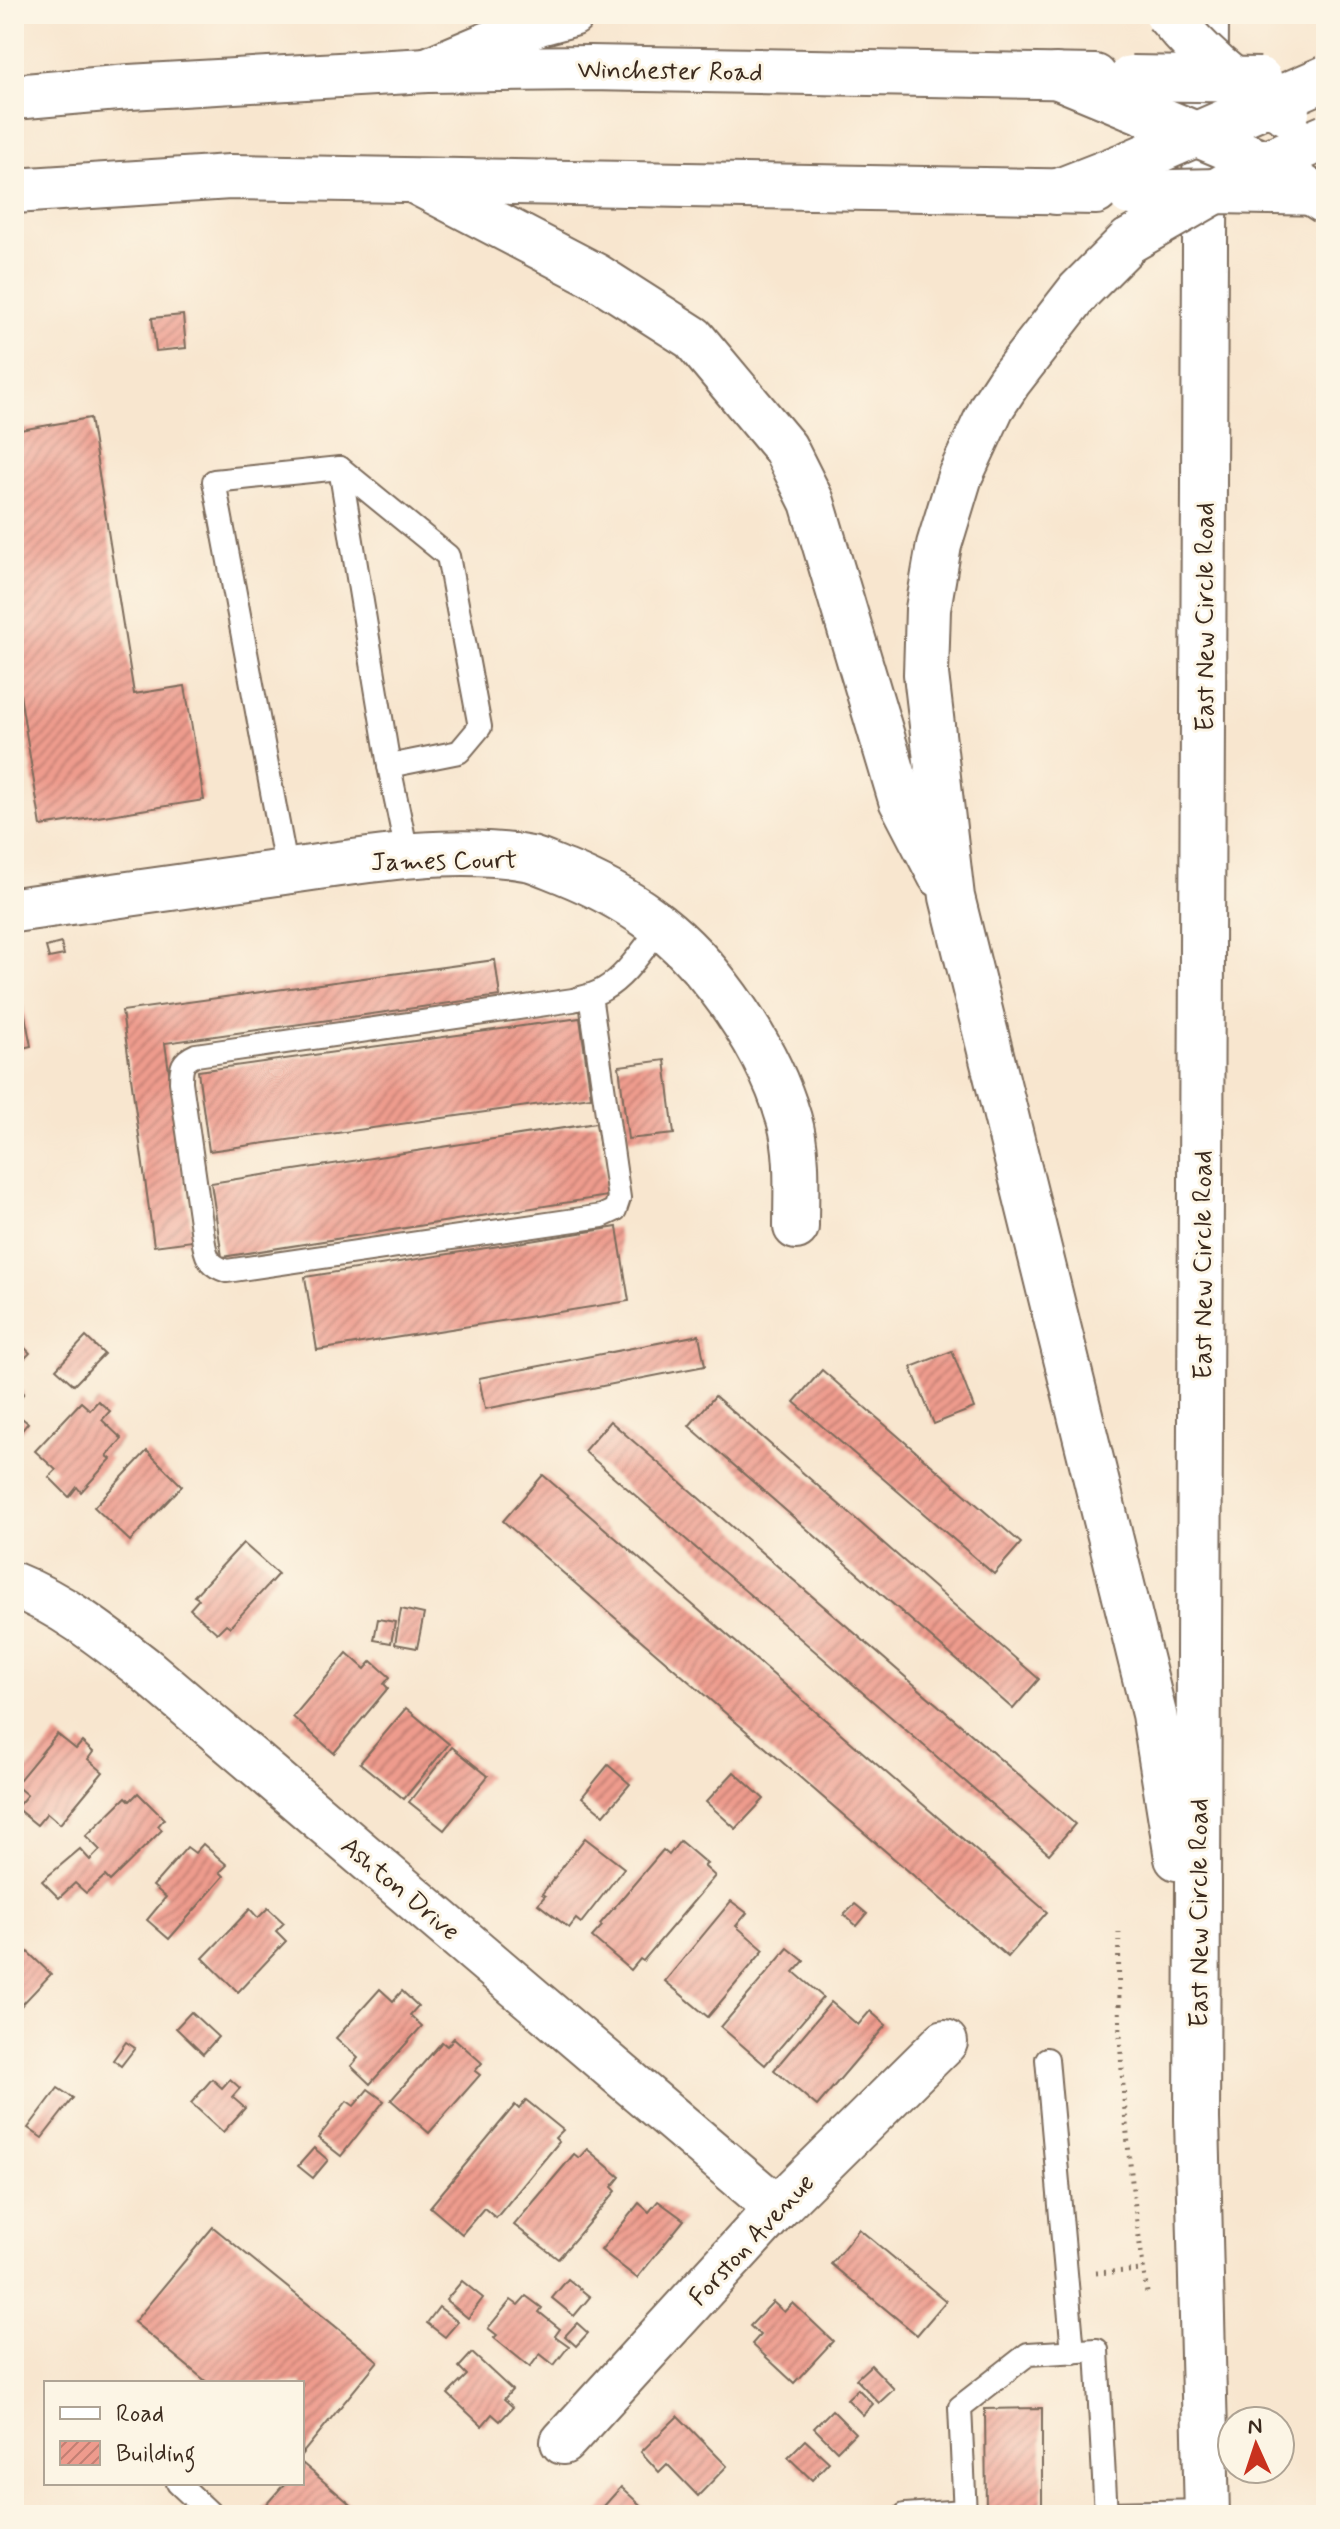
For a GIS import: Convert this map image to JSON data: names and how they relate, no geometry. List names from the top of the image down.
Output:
{
  "streets": {
    "main road": [
      "Winchester Road",
      "East New Circle Road",
      "James Court",
      "Ashton Drive",
      "Forston Avenue"
    ]
  },
  "crossings": [
    ["Ashton Drive", "Forston Avenue"]
  ],
  "legend": ["Road", "Building"],
  "north": "top"
}
